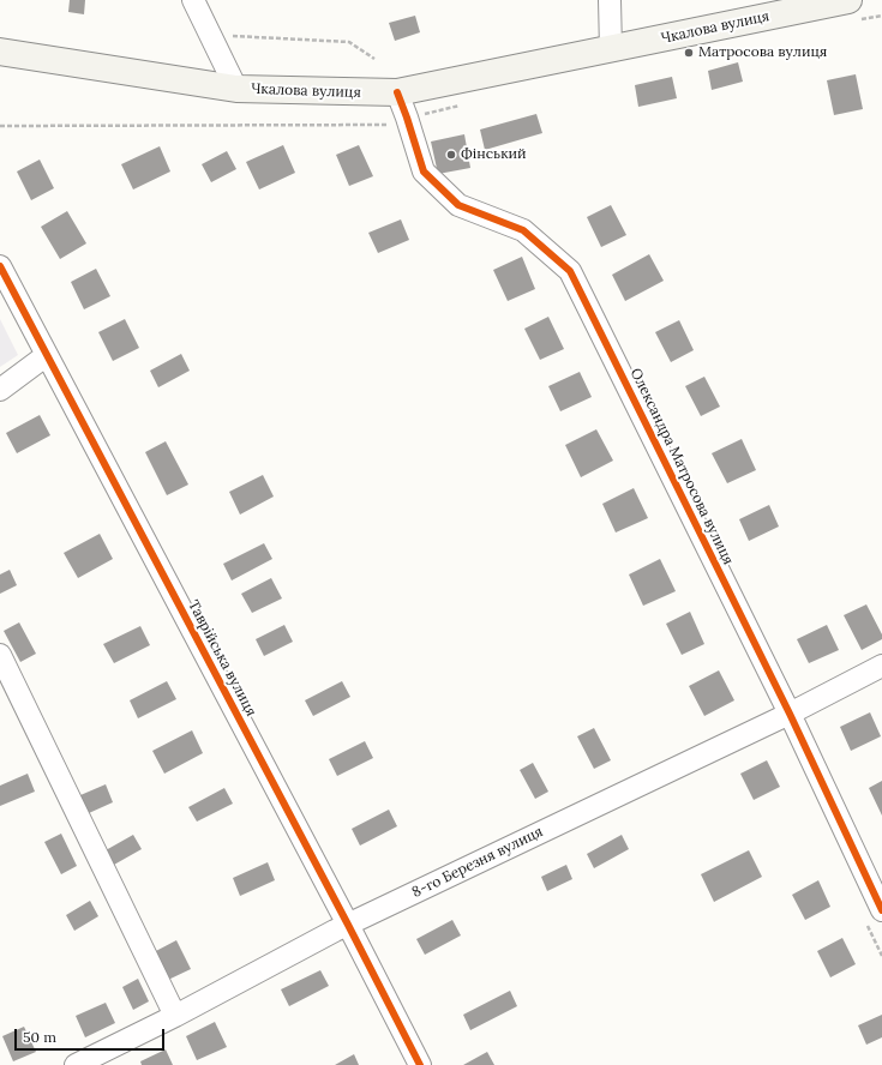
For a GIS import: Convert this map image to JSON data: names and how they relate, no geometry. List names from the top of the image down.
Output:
{
  "streets": {
    "main road": ["Чкалова вулиця"],
    "street": ["Олександра Матросова вулиця", "Таврійська вулиця", "8-го Березня вулиця"]
  },
  "crossings": [
    ["Чкалова вулиця", "Олександра Матросова вулиця"],
    ["Олександра Матросова вулиця", "8-го Березня вулиця"],
    ["Таврійська вулиця", "8-го Березня вулиця"]
  ],
  "places": ["Матросова вулиця", "Фінський"],
  "scale_bar": "50 m"
}
